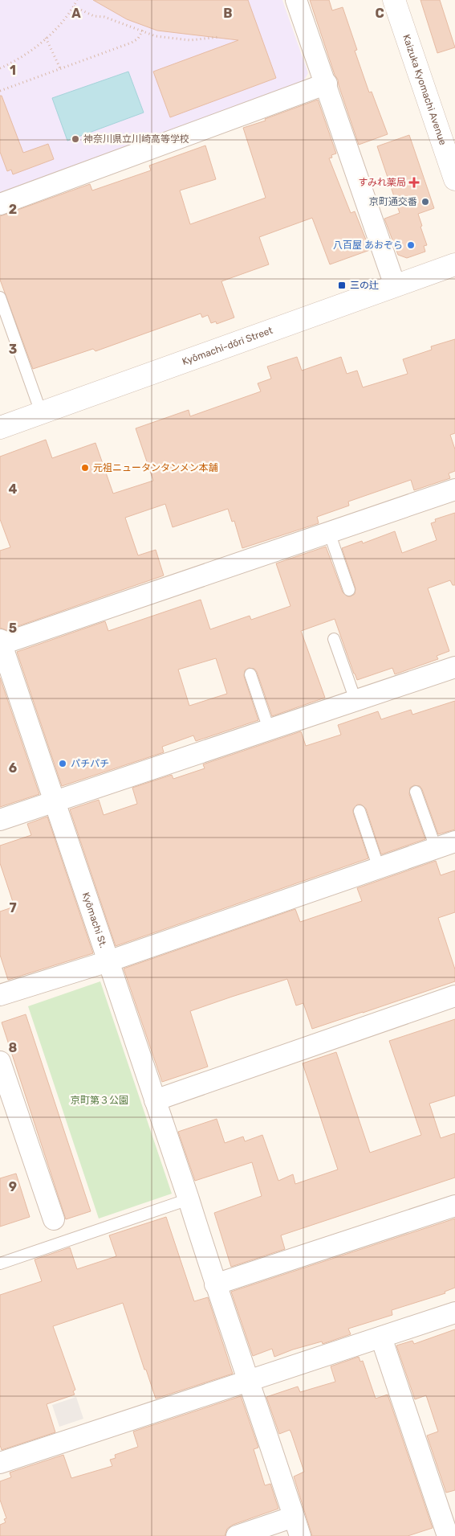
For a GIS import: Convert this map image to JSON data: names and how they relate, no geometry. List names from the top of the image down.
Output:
{
  "streets": {
    "street": ["Kaizuka Kyomachi Avenue", "Kyōmachi-dōri Street", "Kyōmachi St."]
  },
  "parks": ["京町第３公園"],
  "places": {
    "other": [
      "神奈川県立川崎高等学校",
      "京町通交番",
      "八百屋 あおぞら",
      "元祖ニュータンタンメン本舗",
      "パチパチ"
    ],
    "health": ["すみれ薬局"],
    "transit": ["三の辻"]
  },
  "grid": {
    "columns": ["A", "B", "C"],
    "rows": [
      "1",
      "2",
      "3",
      "4",
      "5",
      "6",
      "7",
      "8",
      "9"
    ]
  }
}
